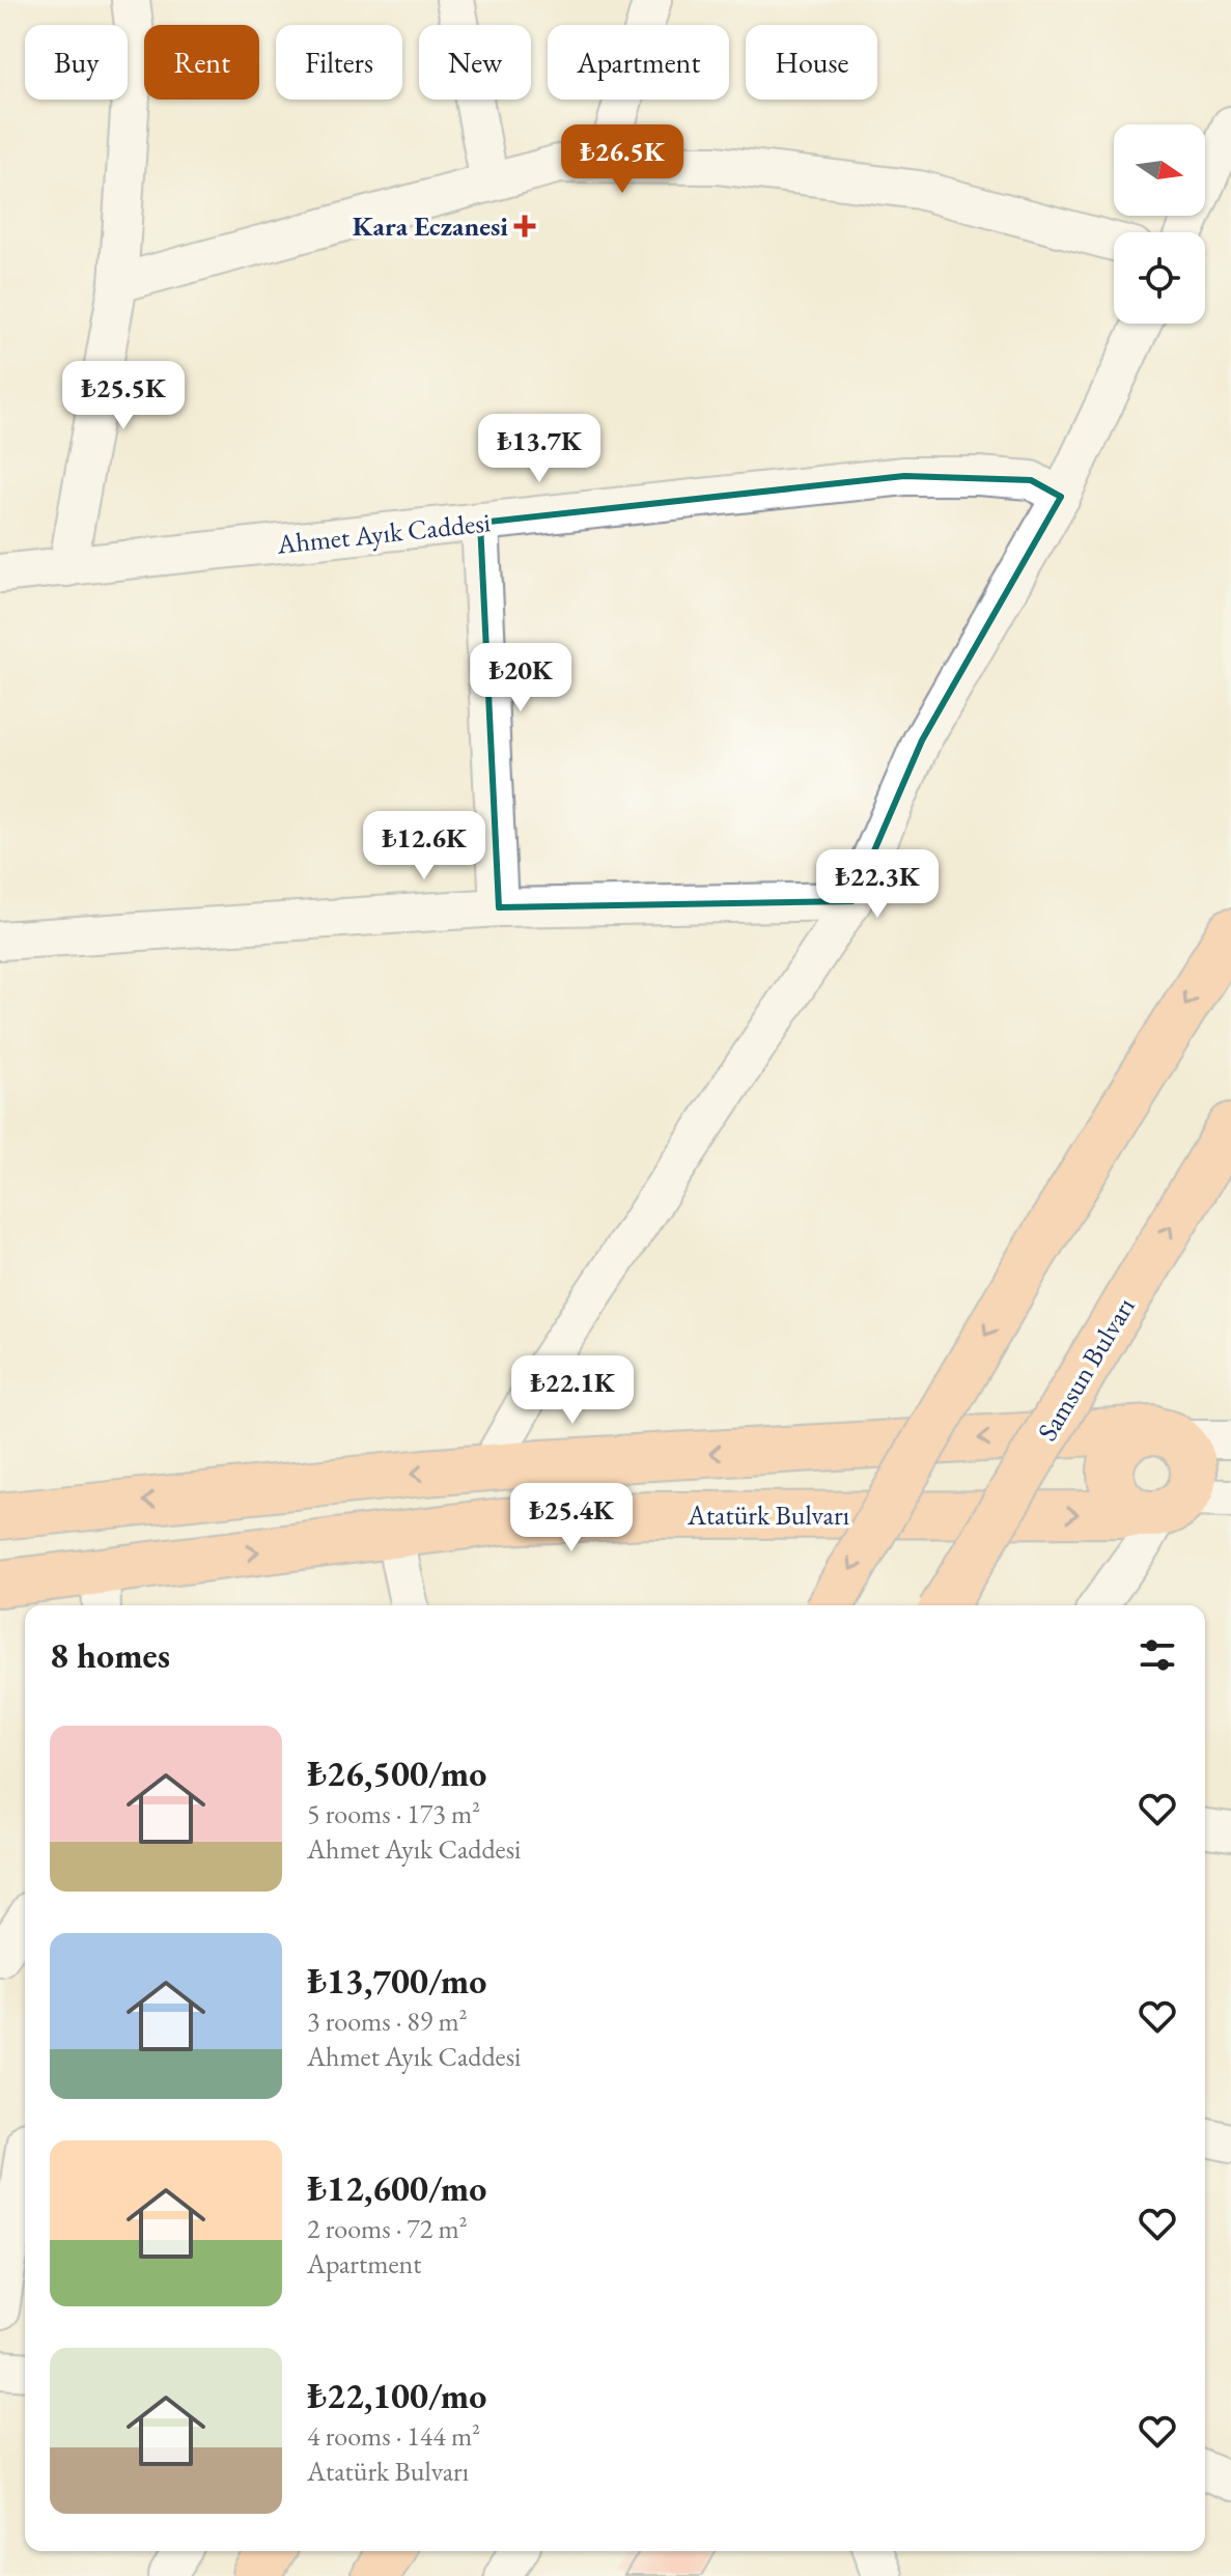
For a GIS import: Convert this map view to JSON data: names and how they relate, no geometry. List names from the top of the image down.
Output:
{
  "streets": {
    "main road": ["Samsun Bulvarı", "Atatürk Bulvarı"],
    "street": ["Ahmet Ayık Caddesi"]
  },
  "places": {
    "health": ["Kara Eczanesi"]
  },
  "north": "right",
  "page": {
    "chip": [
      "Buy",
      "Rent",
      "Filters",
      "New",
      "Apartment",
      "House"
    ],
    "price": [
      "₺26.5K",
      "₺25.5K",
      "₺13.7K",
      "₺20K",
      "₺12.6K",
      "₺22.3K",
      "₺22.1K",
      "₺25.4K"
    ],
    "heading": "8 homes",
    "list": [
      {
        "name": "₺26,500/mo",
        "note": "5 rooms · 173 m² · Ahmet Ayık Caddesi"
      },
      {
        "name": "₺13,700/mo",
        "note": "3 rooms · 89 m² · Ahmet Ayık Caddesi"
      },
      {
        "name": "₺12,600/mo",
        "note": "2 rooms · 72 m² · Apartment"
      },
      {
        "name": "₺22,100/mo",
        "note": "4 rooms · 144 m² · Atatürk Bulvarı"
      }
    ]
  }
}
